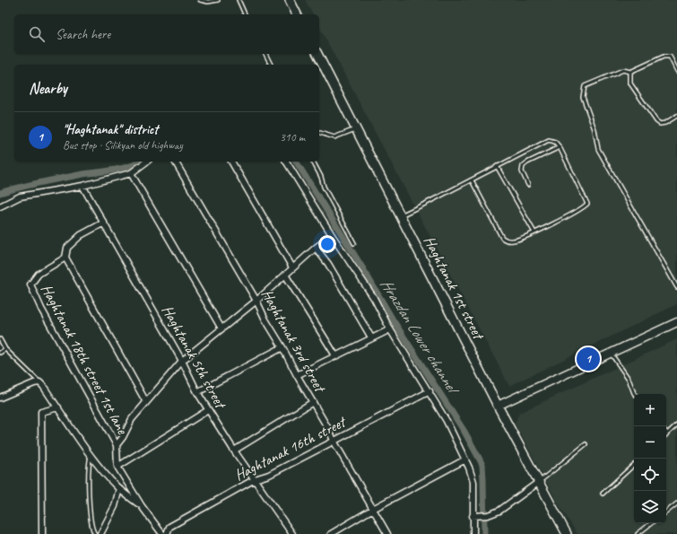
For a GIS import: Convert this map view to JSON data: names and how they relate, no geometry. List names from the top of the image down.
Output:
{
  "streets": {
    "main road": ["Haghtanak 1st street"],
    "street": [
      "Haghtanak 3rd street",
      "Haghtanak 5th street",
      "Haghtanak 18th street 1st lane",
      "Haghtanak 16th street"
    ]
  },
  "crossings": [
    ["Haghtanak 3rd street", "Haghtanak 16th street"],
    ["Haghtanak 5th street", "Haghtanak 16th street"]
  ],
  "water": ["Hrazdan Lower channel"],
  "page": {
    "search": "Search here",
    "heading": "Nearby",
    "list": [
      {
        "mark": "1",
        "name": "\"Haghtanak\" district",
        "note": "Bus stop · Silikyan old highway",
        "value": "310 m"
      }
    ],
    "pins": "1",
    "map_buttons": ["+", "−"]
  }
}
